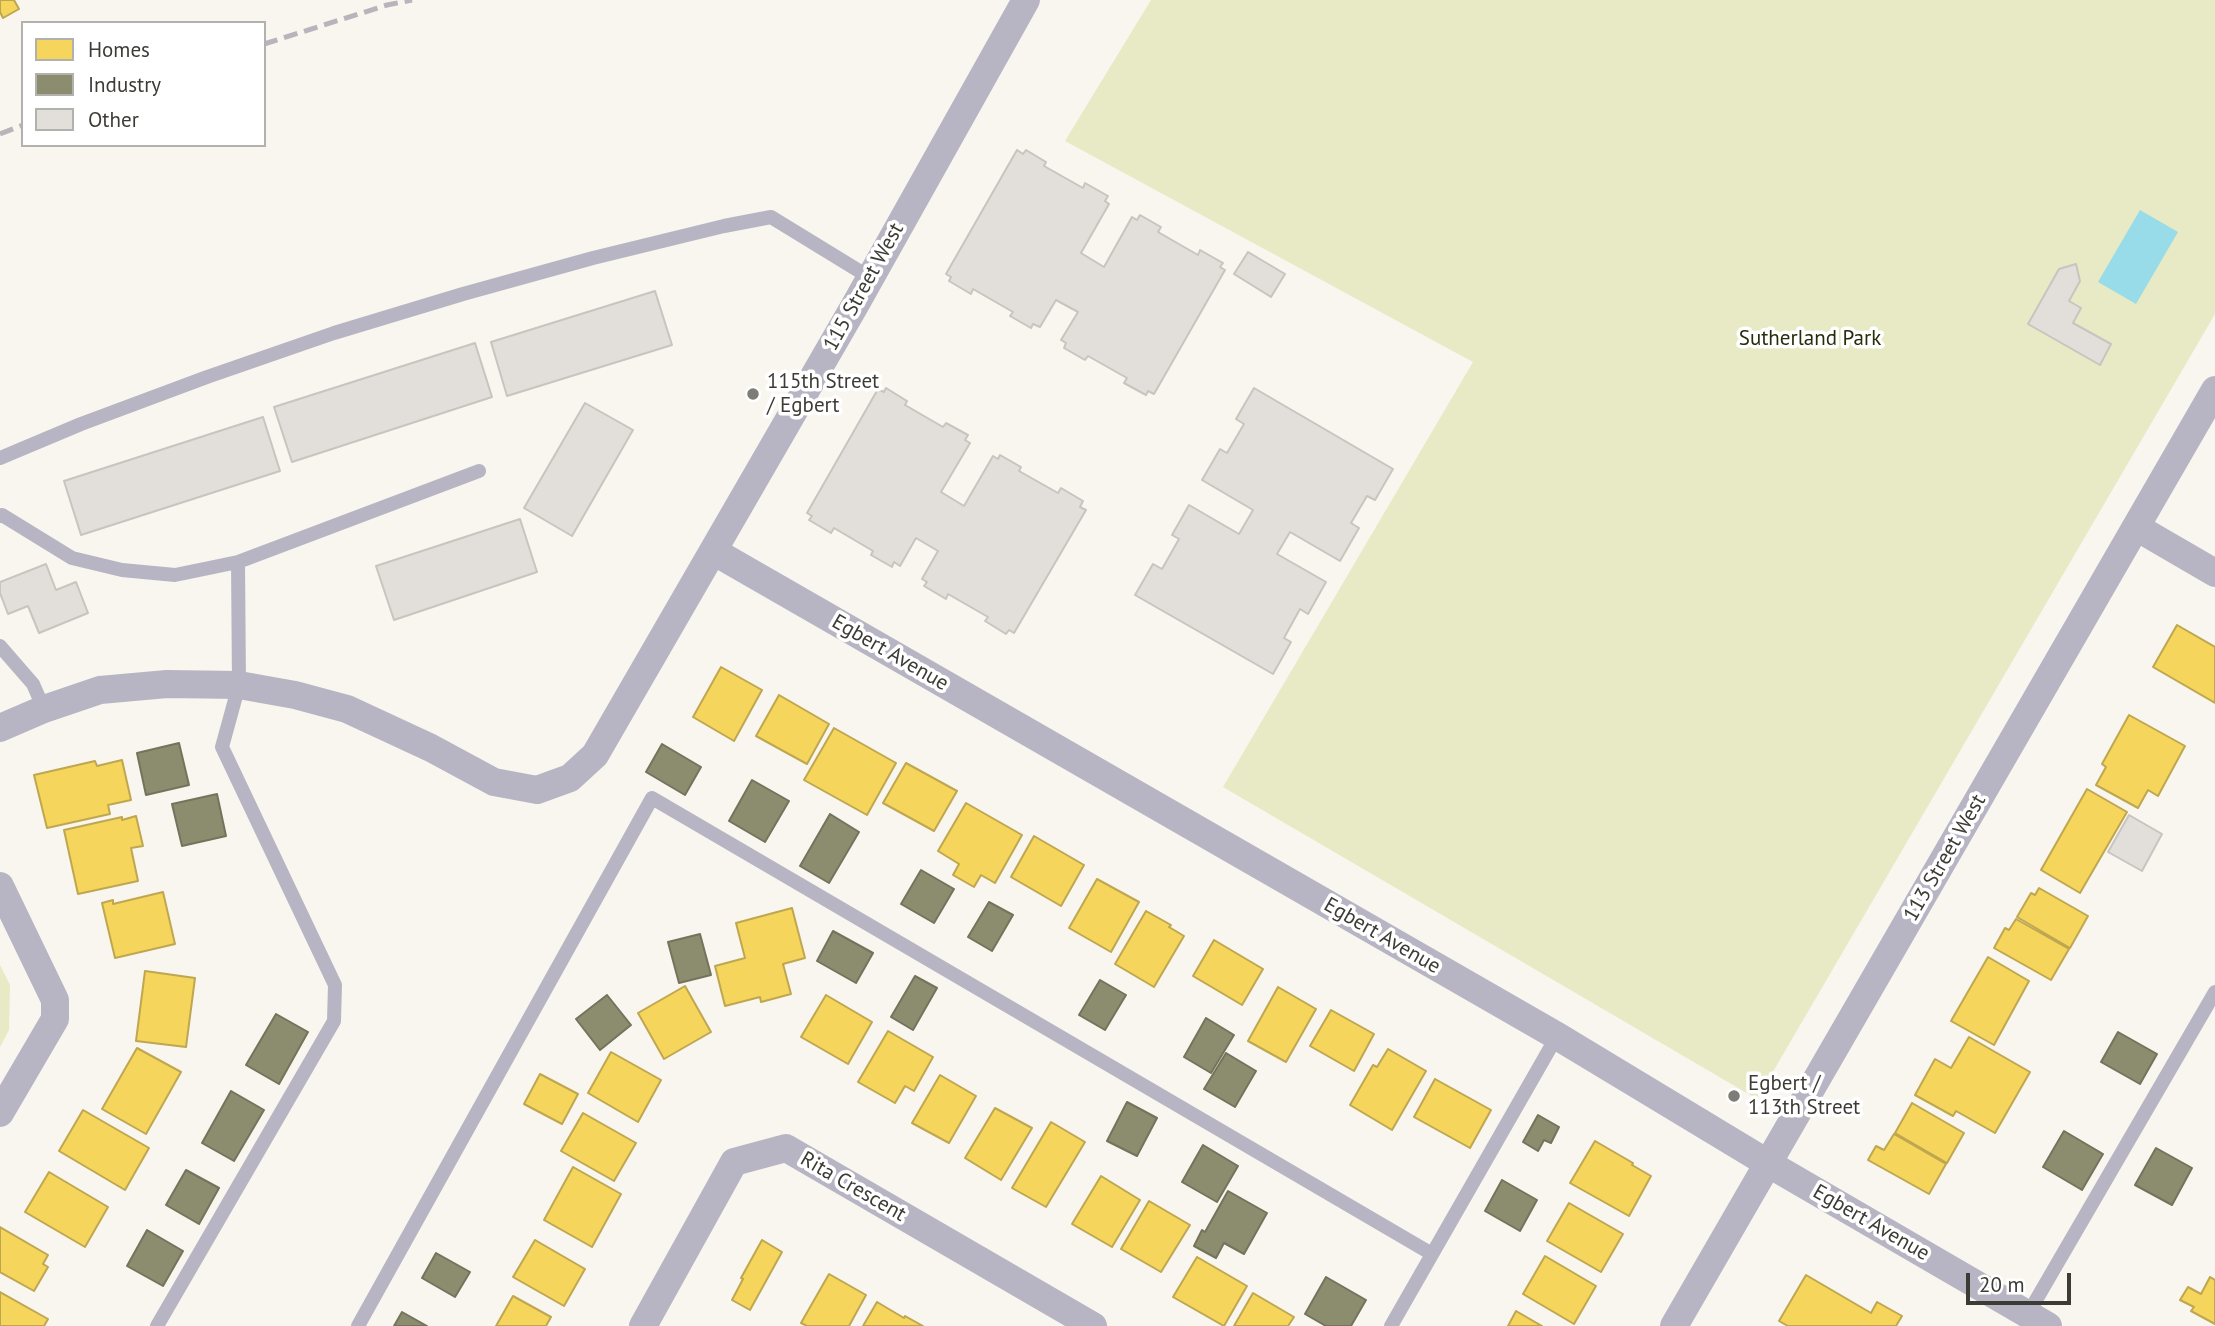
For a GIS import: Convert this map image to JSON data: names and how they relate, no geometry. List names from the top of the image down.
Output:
{
  "streets": {
    "street": [
      "115 Street West",
      "Egbert Avenue",
      "113 Street West",
      "Rita Crescent"
    ]
  },
  "crossings": [
    ["115 Street West", "Egbert Avenue"],
    ["Egbert Avenue", "113 Street West"]
  ],
  "parks": ["Sutherland Park"],
  "places": ["115th Street / Egbert", "Egbert / 113th Street"],
  "legend": ["Homes", "Industry", "Other"],
  "scale_bar": "20 m"
}
